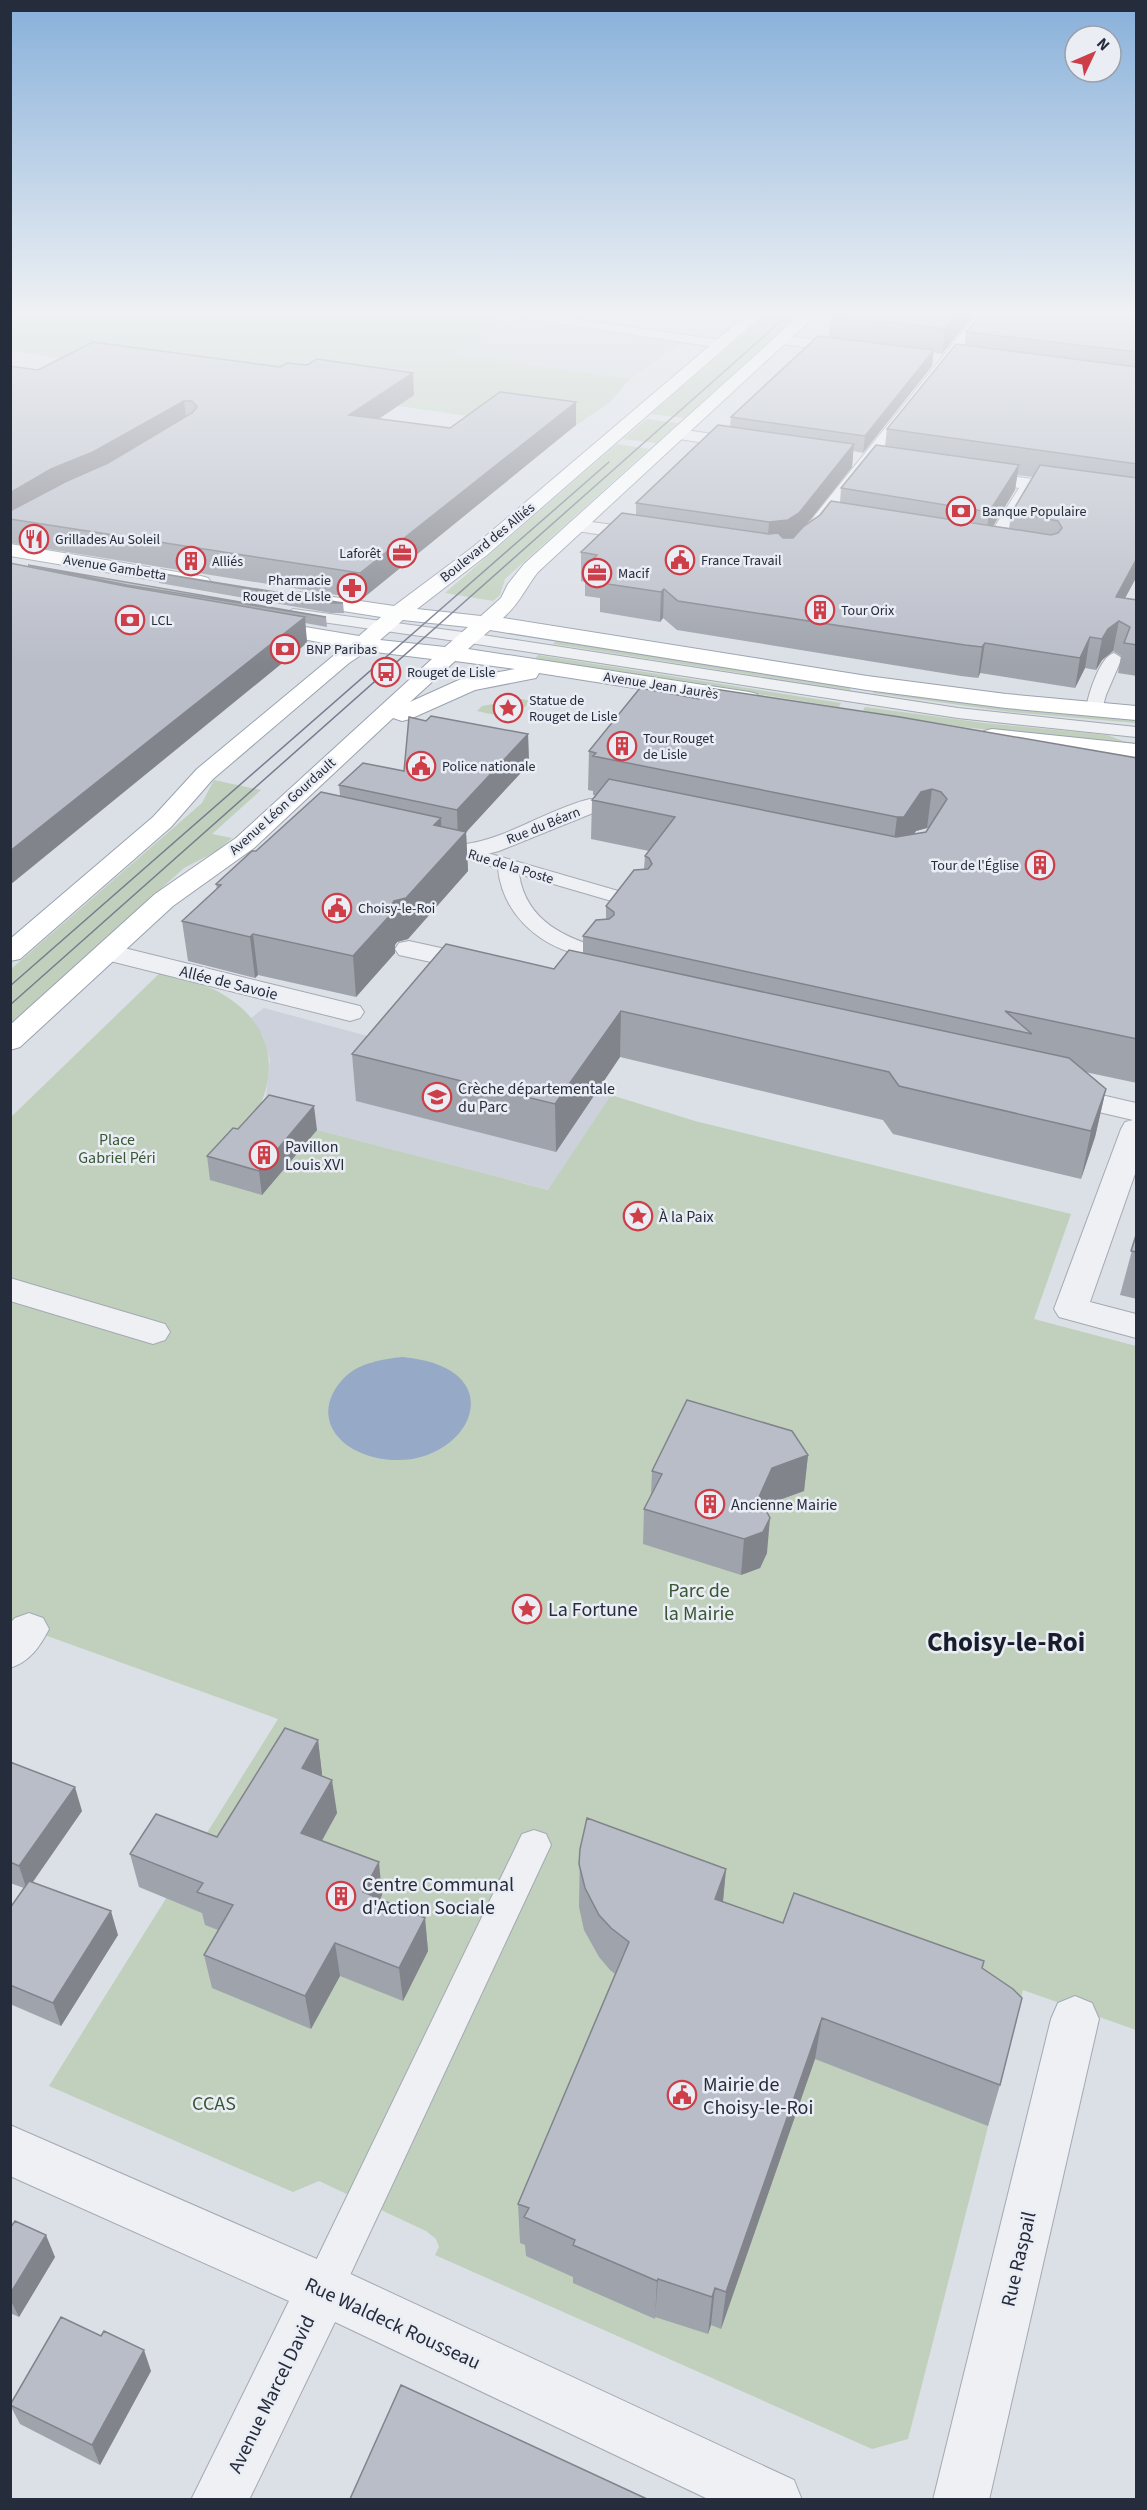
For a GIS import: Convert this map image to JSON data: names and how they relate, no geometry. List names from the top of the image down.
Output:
{
  "streets": {
    "main road": [
      "Boulevard des Alliés",
      "Avenue Gambetta",
      "Avenue Jean Jaurès",
      "Avenue Léon Gourdault"
    ],
    "street": [
      "Rue du Béarn",
      "Rue de la Poste",
      "Allée de Savoie",
      "Rue Raspail",
      "Rue Waldeck Rousseau",
      "Avenue Marcel David"
    ]
  },
  "crossings": [
    ["Boulevard des Alliés", "Avenue Jean Jaurès"],
    ["Avenue Jean Jaurès", "Avenue Léon Gourdault"],
    ["Avenue Léon Gourdault", "Allée de Savoie"],
    ["Rue du Béarn", "Rue de la Poste"],
    ["Rue Waldeck Rousseau", "Avenue Marcel David"]
  ],
  "districts": ["Choisy-le-Roi"],
  "parks": ["Place Gabriel Péri", "Parc de la Mairie", "CCAS"],
  "places": {
    "bank": ["Banque Populaire", "LCL", "BNP Paribas"],
    "restaurant": ["Grillades Au Soleil"],
    "office": ["Laforêt", "Macif"],
    "public building": [
      "France Travail",
      "Police nationale",
      "Choisy-le-Roi",
      "Mairie de Choisy-le-Roi"
    ],
    "building": [
      "Alliés",
      "Tour Orix",
      "Tour Rouget de Lisle",
      "Tour de l'Église",
      "Pavillon Louis XVI",
      "Ancienne Mairie",
      "Centre Communal d'Action Sociale"
    ],
    "pharmacy": ["Pharmacie Rouget de LIsle"],
    "bus stop": ["Rouget de Lisle"],
    "place": ["Statue de Rouget de Lisle", "À la Paix", "La Fortune"],
    "school or university": ["Crèche départementale du Parc"]
  },
  "north": "top right"
}
